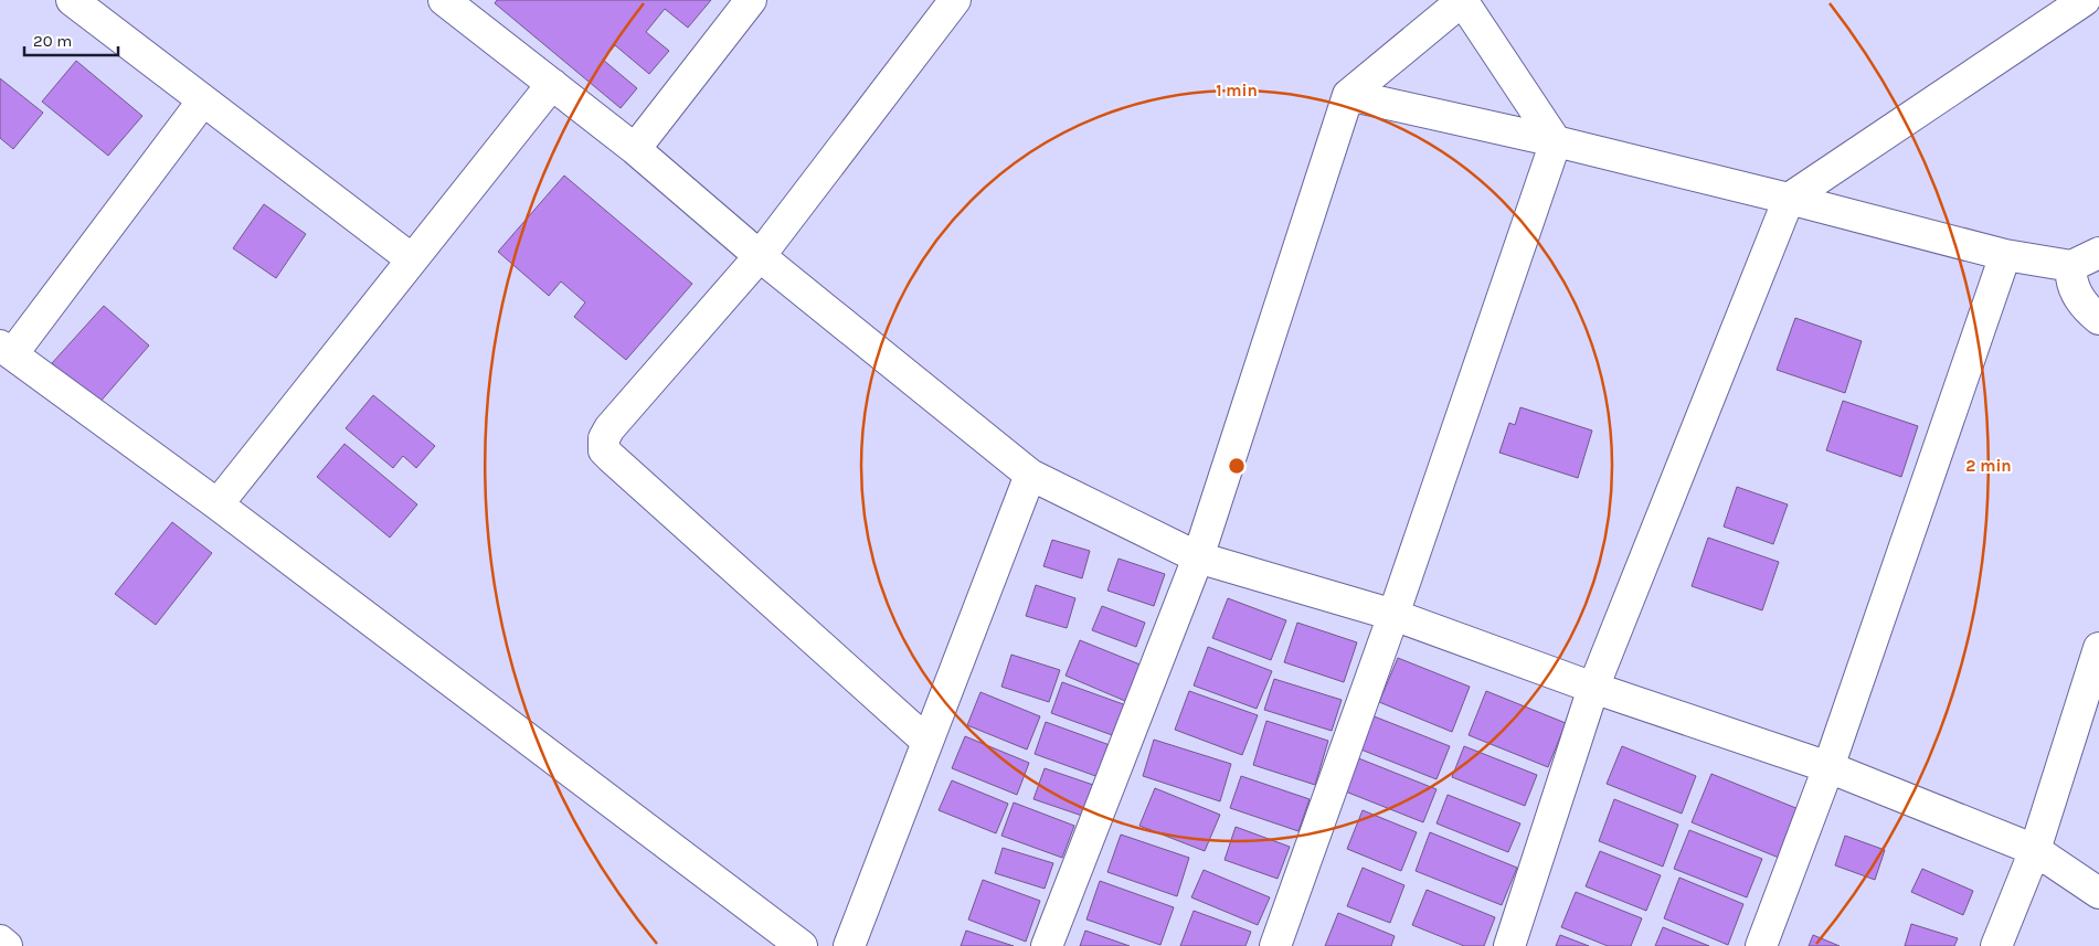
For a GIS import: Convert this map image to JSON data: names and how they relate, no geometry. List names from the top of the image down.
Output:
{
  "scale_bar": "20 m",
  "rings": ["1 min", "2 min"]
}
